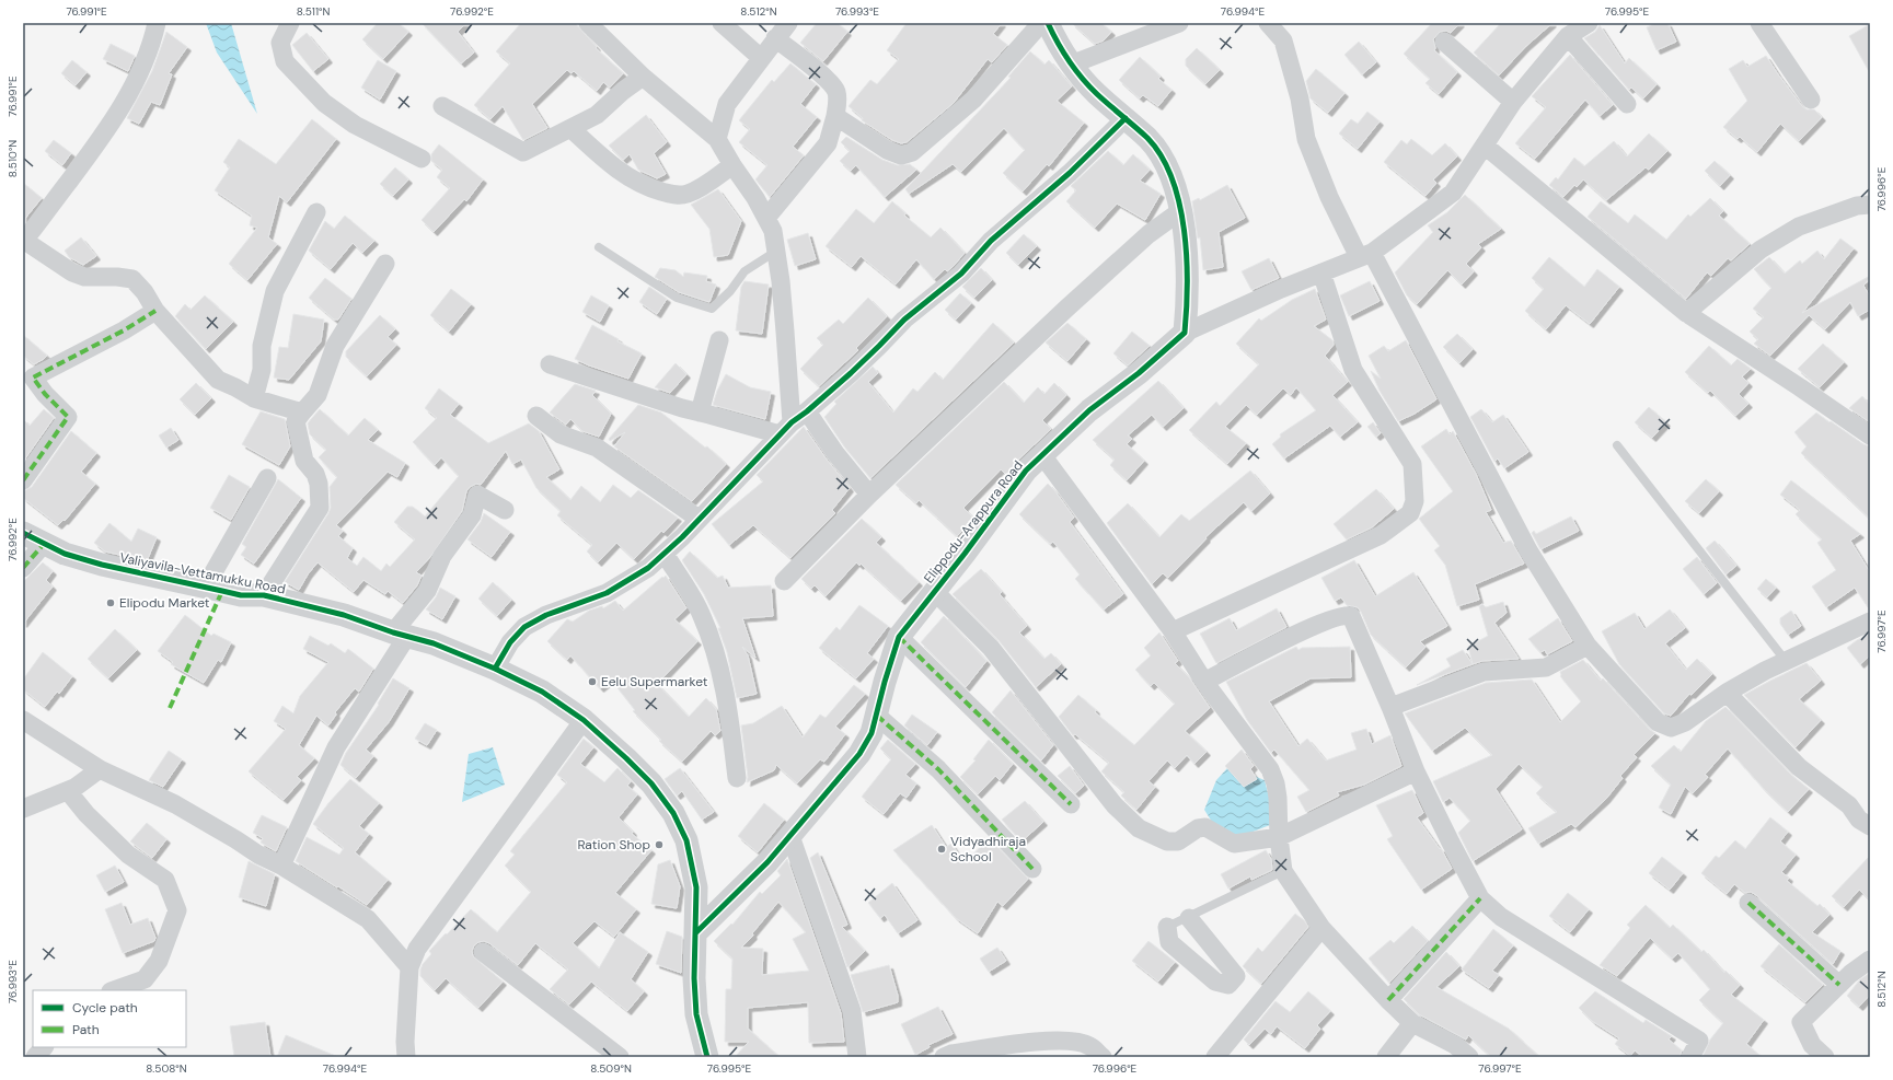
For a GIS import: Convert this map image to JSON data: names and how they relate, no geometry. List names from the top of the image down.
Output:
{
  "streets": {
    "street": ["Elippodu-Arappura Road", "Valiyavila-Vettamukku Road"]
  },
  "crossings": [
    ["Elippodu-Arappura Road", "Valiyavila-Vettamukku Road"]
  ],
  "places": [
    "Elipodu Market",
    "Eelu Supermarket",
    "Ration Shop",
    "Vidyadhiraja School"
  ],
  "legend": ["Cycle path", "Path"],
  "coordinates": [
    "76.991°E",
    "8.511°N",
    "76.992°E",
    "8.512°N",
    "76.993°E",
    "76.994°E",
    "76.995°E",
    "8.510°N",
    "76.996°E",
    "76.997°E",
    "8.508°N",
    "8.509°N"
  ]
}
